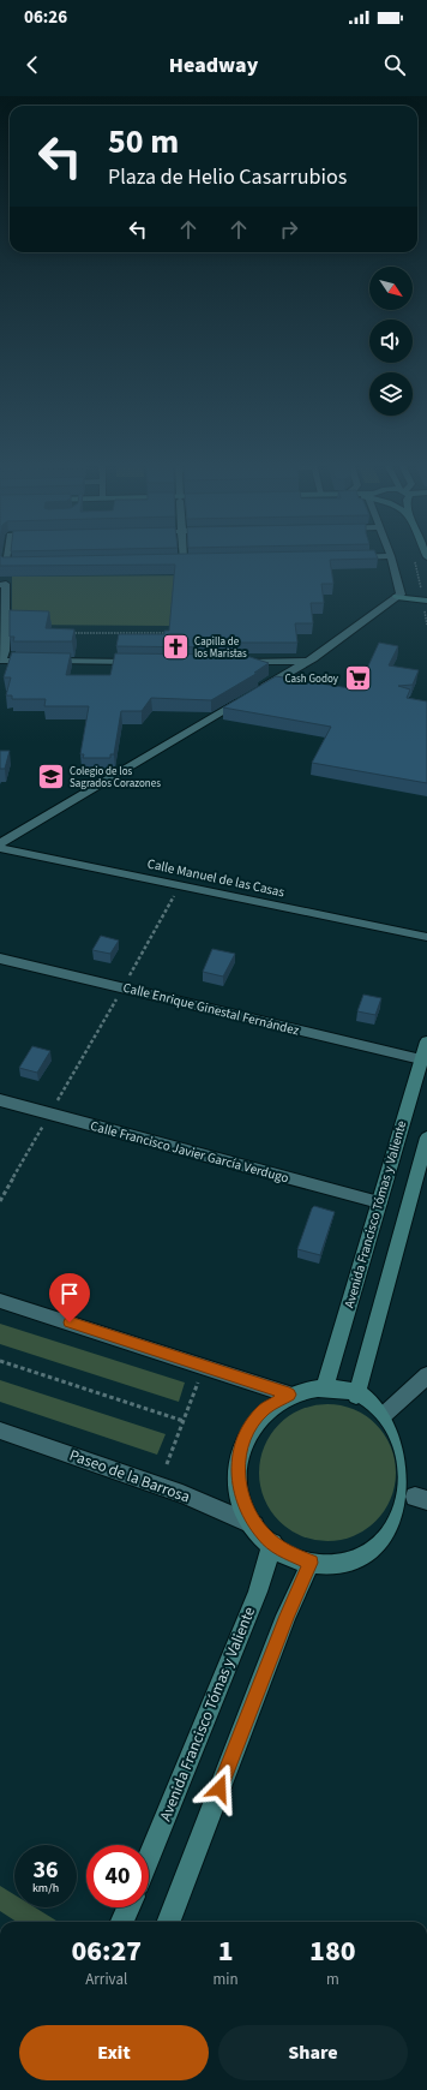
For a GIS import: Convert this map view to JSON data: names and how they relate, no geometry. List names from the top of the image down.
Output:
{
  "streets": {
    "street": [
      "Calle Manuel de las Casas",
      "Calle Enrique Ginestal Fernández",
      "Calle Francisco Javier García Verdugo",
      "Avenida Francisco Tómas y Valiente",
      "Paseo de la Barrosa"
    ]
  },
  "crossings": [
    ["Calle Enrique Ginestal Fernández", "Avenida Francisco Tómas y Valiente"],
    ["Calle Francisco Javier García Verdugo", "Avenida Francisco Tómas y Valiente"]
  ],
  "places": {
    "church": ["Capilla de los Maristas"],
    "supermarket": ["Cash Godoy"],
    "school or university": ["Colegio de los Sagrados Corazones"]
  },
  "north": "bottom right",
  "page": {
    "status": "06:26",
    "header": "Headway",
    "turn": ["50 m", "Plaza de Helio Casarrubios"],
    "speed": "36 km/h",
    "limit": "40",
    "eta": [
      "06:27",
      "Arrival",
      "1",
      "min",
      "180",
      "m"
    ],
    "buttons": ["Exit", "Share"]
  }
}
